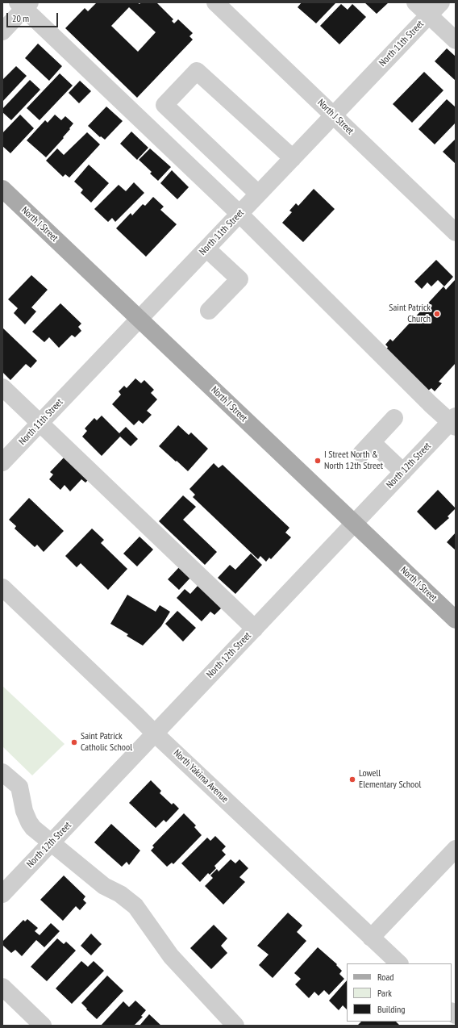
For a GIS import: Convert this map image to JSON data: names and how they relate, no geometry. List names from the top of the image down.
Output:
{
  "streets": {
    "main road": ["North I Street"],
    "street": [
      "North 11th Street",
      "North J Street",
      "North 12th Street",
      "North Yakima Avenue"
    ]
  },
  "crossings": [
    ["North 11th Street", "North J Street"],
    ["North 11th Street", "North I Street"],
    ["North I Street", "North 12th Street"],
    ["North 12th Street", "North Yakima Avenue"]
  ],
  "places": [
    "Saint Patrick Church",
    "I Street North & North 12th Street",
    "Saint Patrick Catholic School",
    "Lowell Elementary School"
  ],
  "legend": ["Road", "Park", "Building"],
  "scale_bar": "20 m"
}
